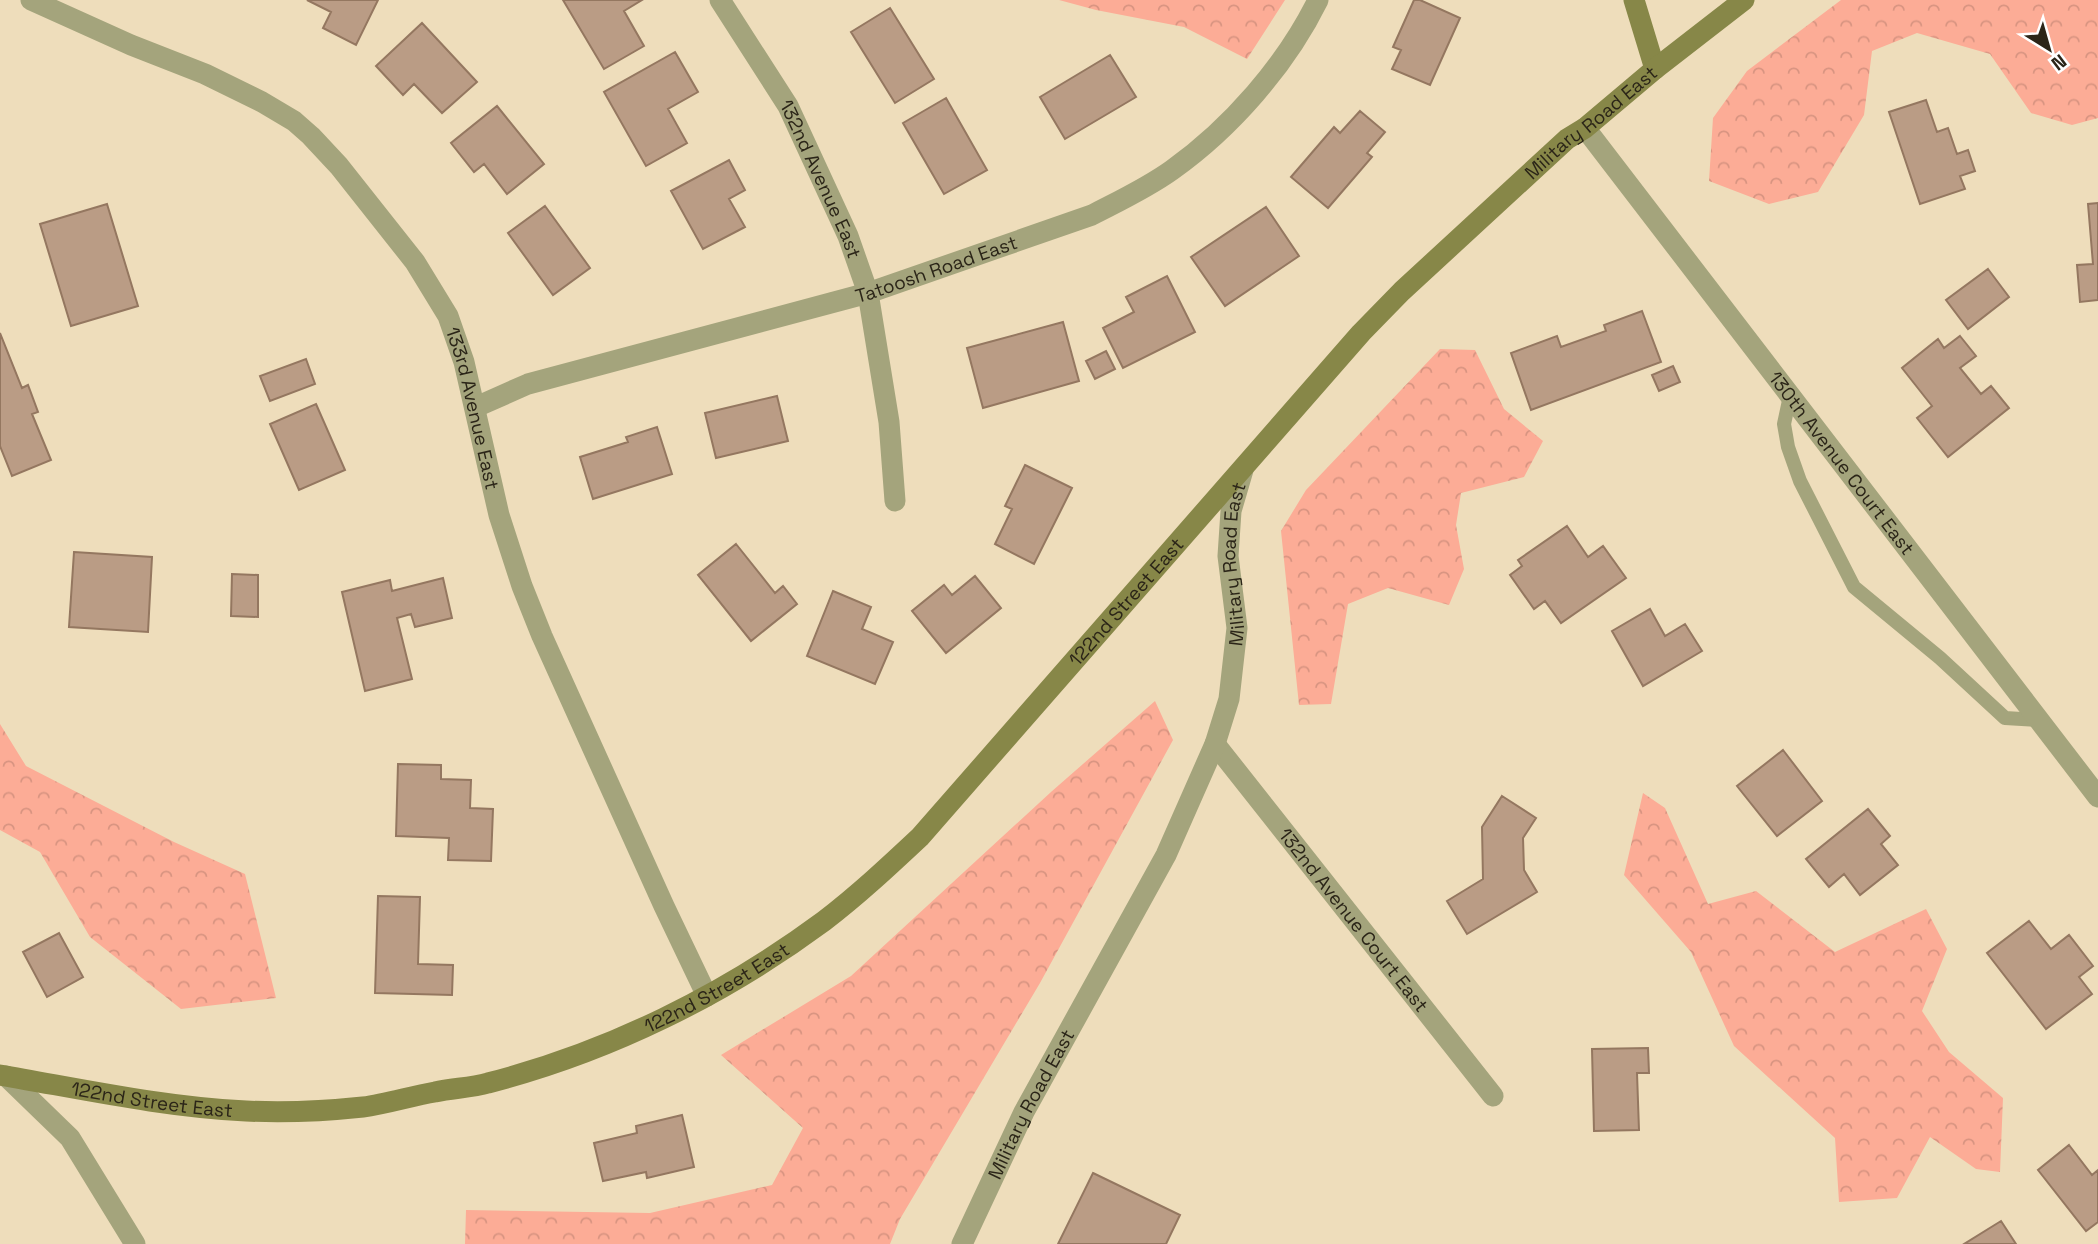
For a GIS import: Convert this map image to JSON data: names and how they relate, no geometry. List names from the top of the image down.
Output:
{
  "streets": {
    "main road": ["Military Road East", "122nd Street East"],
    "street": [
      "132nd Avenue East",
      "Tatoosh Road East",
      "133rd Avenue East",
      "130th Avenue Court East",
      "132nd Avenue Court East"
    ]
  },
  "crossings": [
    ["Military Road East", "130th Avenue Court East"],
    ["Military Road East", "122nd Street East"],
    ["Military Road East", "132nd Avenue Court East"],
    ["132nd Avenue East", "Tatoosh Road East"],
    ["Tatoosh Road East", "133rd Avenue East"],
    ["133rd Avenue East", "122nd Street East"]
  ],
  "north": "bottom right"
}
